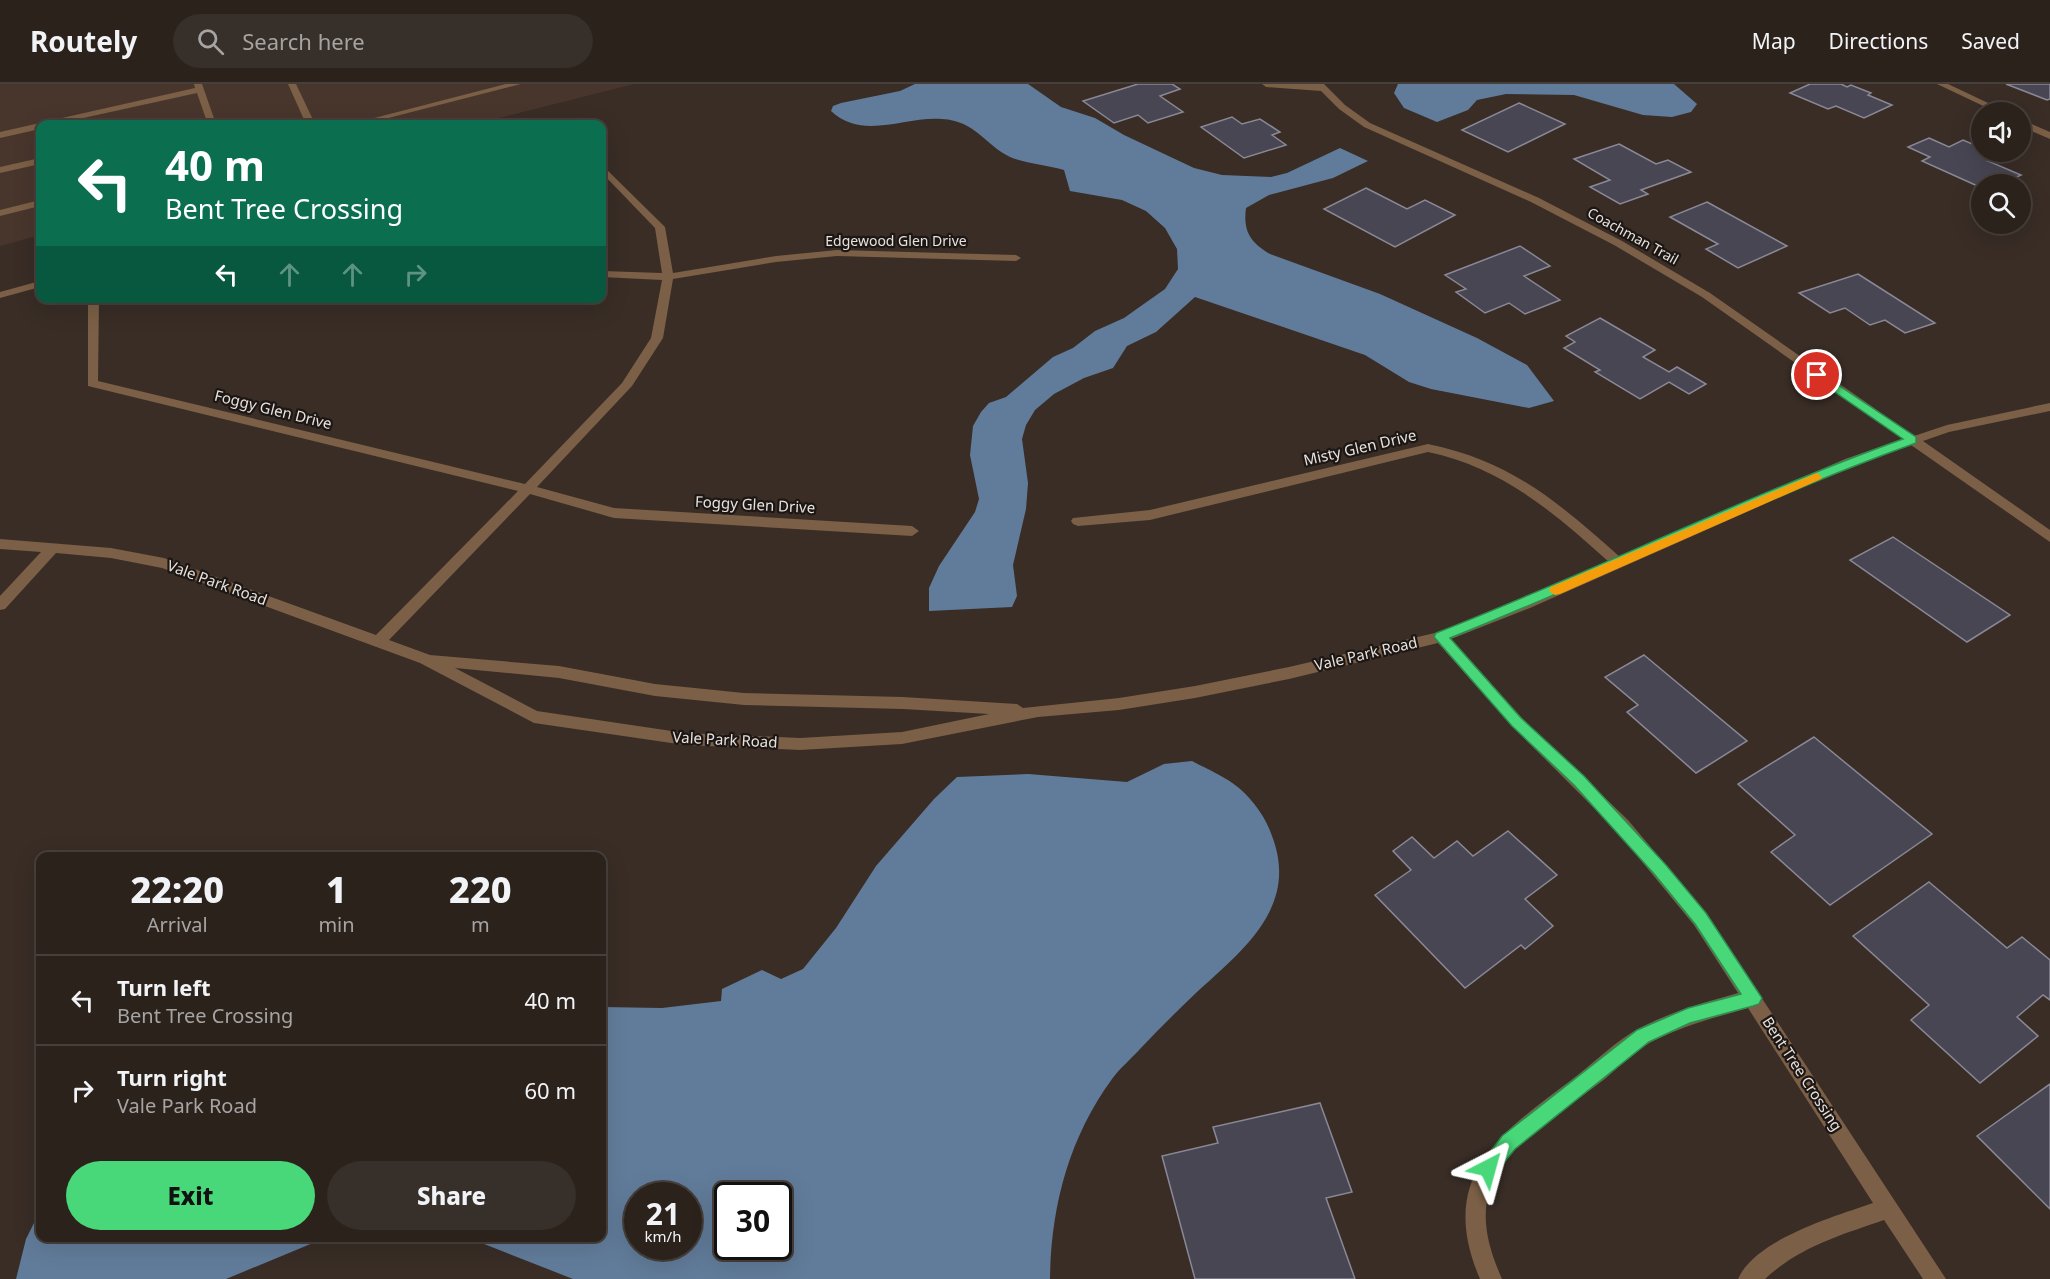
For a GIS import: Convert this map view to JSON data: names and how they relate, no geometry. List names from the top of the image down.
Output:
{
  "streets": {
    "street": [
      "Coachman Trail",
      "Edgewood Glen Drive",
      "Foggy Glen Drive",
      "Misty Glen Drive",
      "Vale Park Road",
      "Bent Tree Crossing"
    ]
  },
  "crossings": [
    ["Coachman Trail", "Vale Park Road"],
    ["Misty Glen Drive", "Vale Park Road"],
    ["Vale Park Road", "Bent Tree Crossing"]
  ],
  "page": {
    "header": "Routely",
    "search": "Search here",
    "nav": ["Map", "Directions", "Saved"],
    "turn": ["40 m", "Bent Tree Crossing"],
    "eta": [
      "22:20",
      "Arrival",
      "1",
      "min",
      "220",
      "m"
    ],
    "list": [
      {
        "name": "Turn left",
        "note": "Bent Tree Crossing",
        "value": "40 m"
      },
      {
        "name": "Turn right",
        "note": "Vale Park Road",
        "value": "60 m"
      }
    ],
    "buttons": ["Exit", "Share"],
    "speed": "21 km/h",
    "limit": "30"
  }
}
